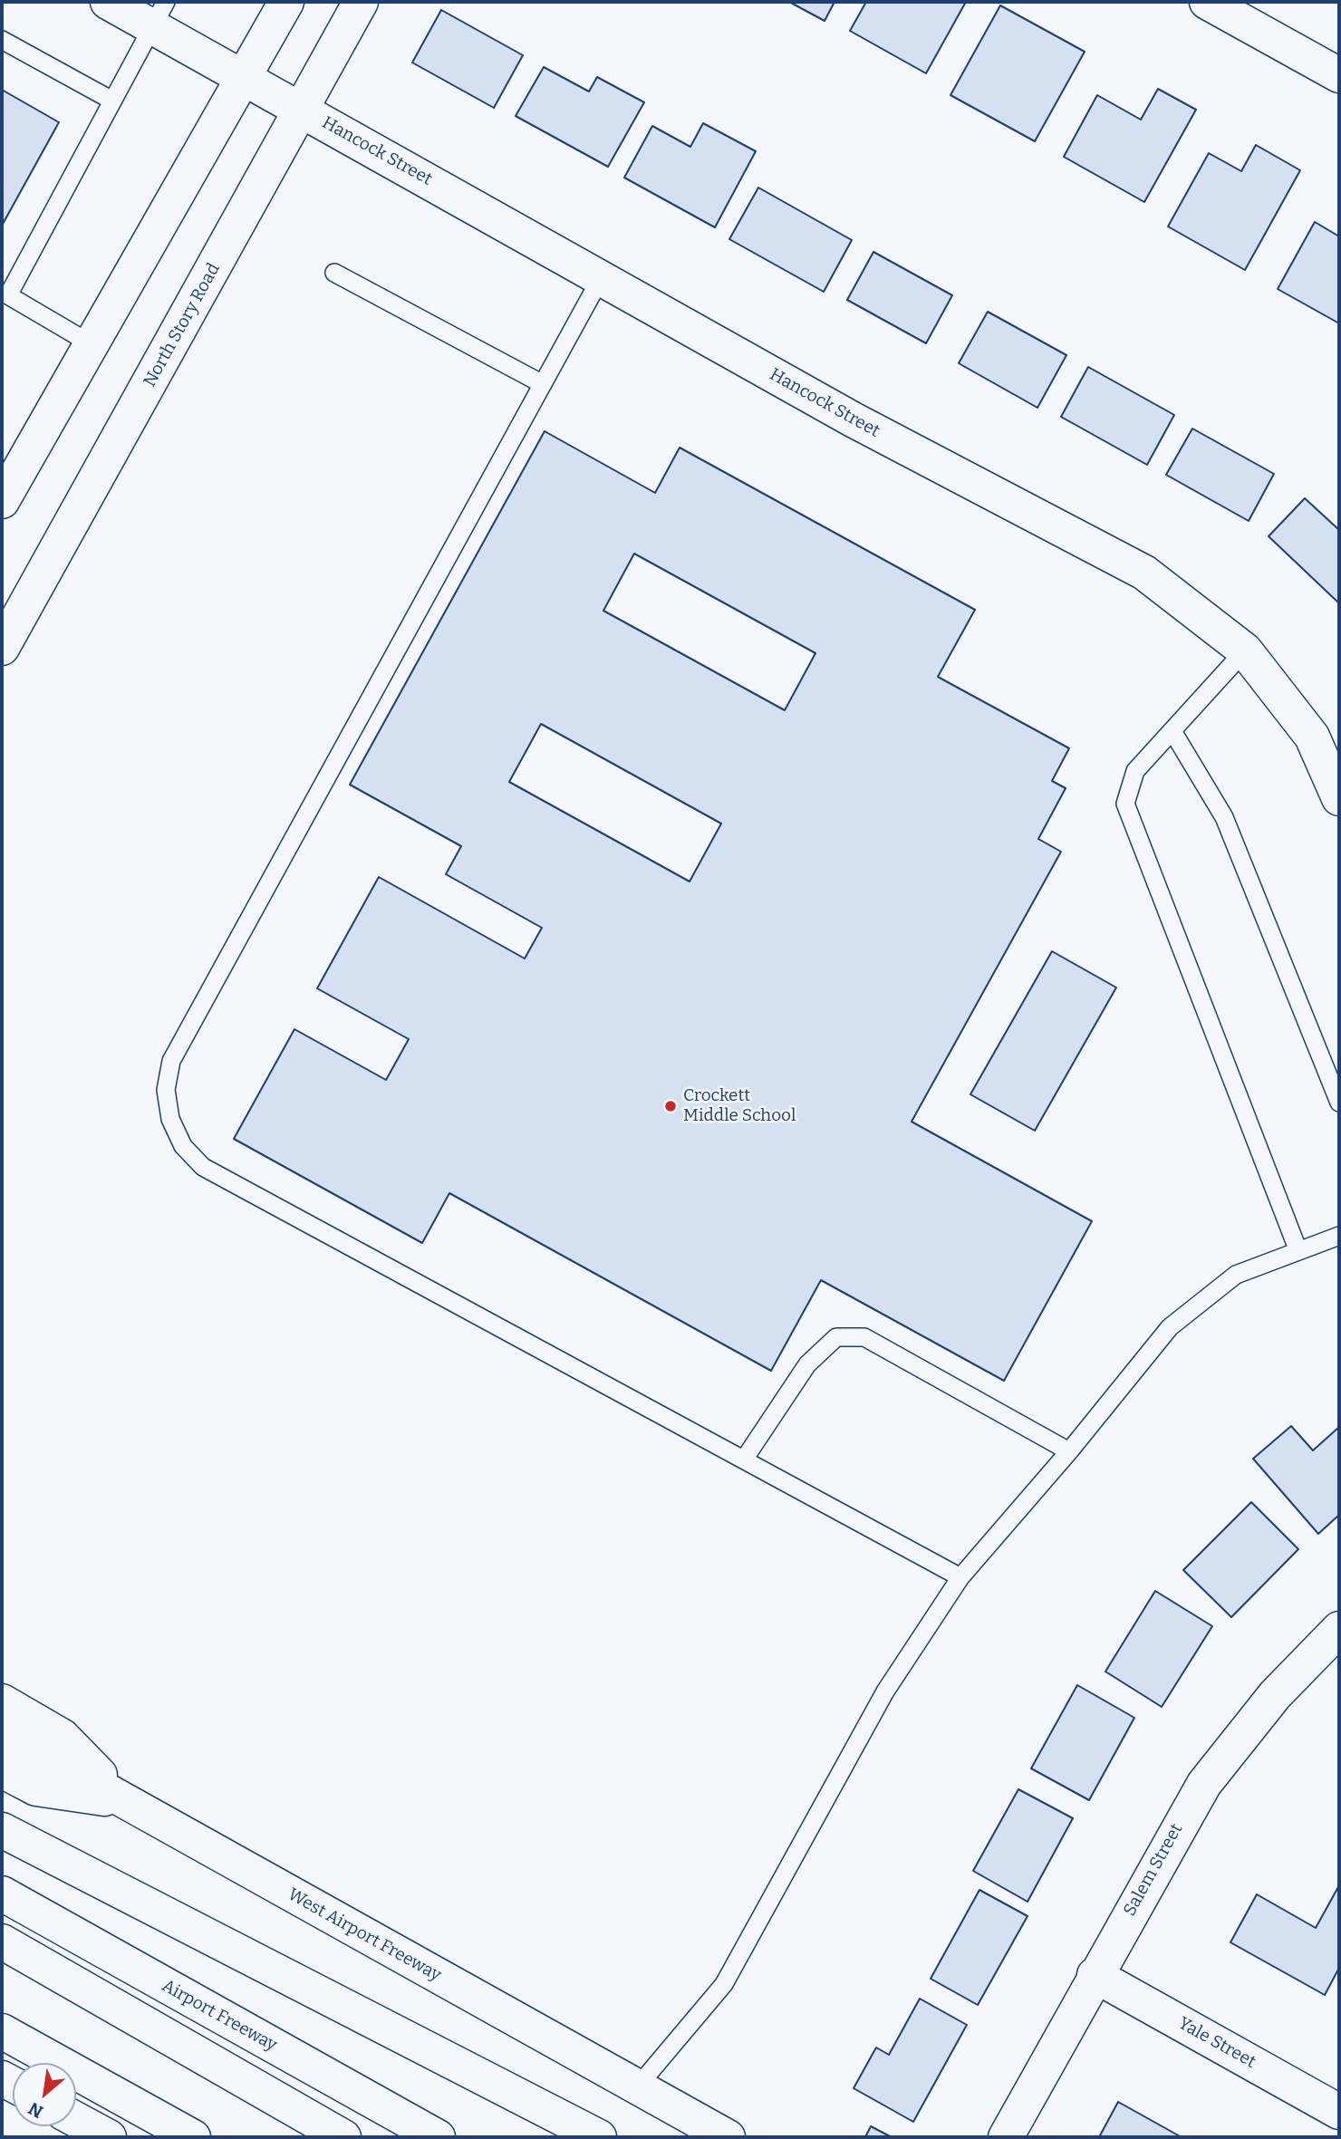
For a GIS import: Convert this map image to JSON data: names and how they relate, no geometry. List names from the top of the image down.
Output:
{
  "streets": {
    "main road": [
      "Hancock Street",
      "North Story Road",
      "Salem Street",
      "West Airport Freeway",
      "Airport Freeway",
      "Yale Street"
    ]
  },
  "crossings": [
    ["Hancock Street", "North Story Road"],
    ["Salem Street", "Yale Street"]
  ],
  "places": ["Crockett Middle School"],
  "north": "bottom left"
}
